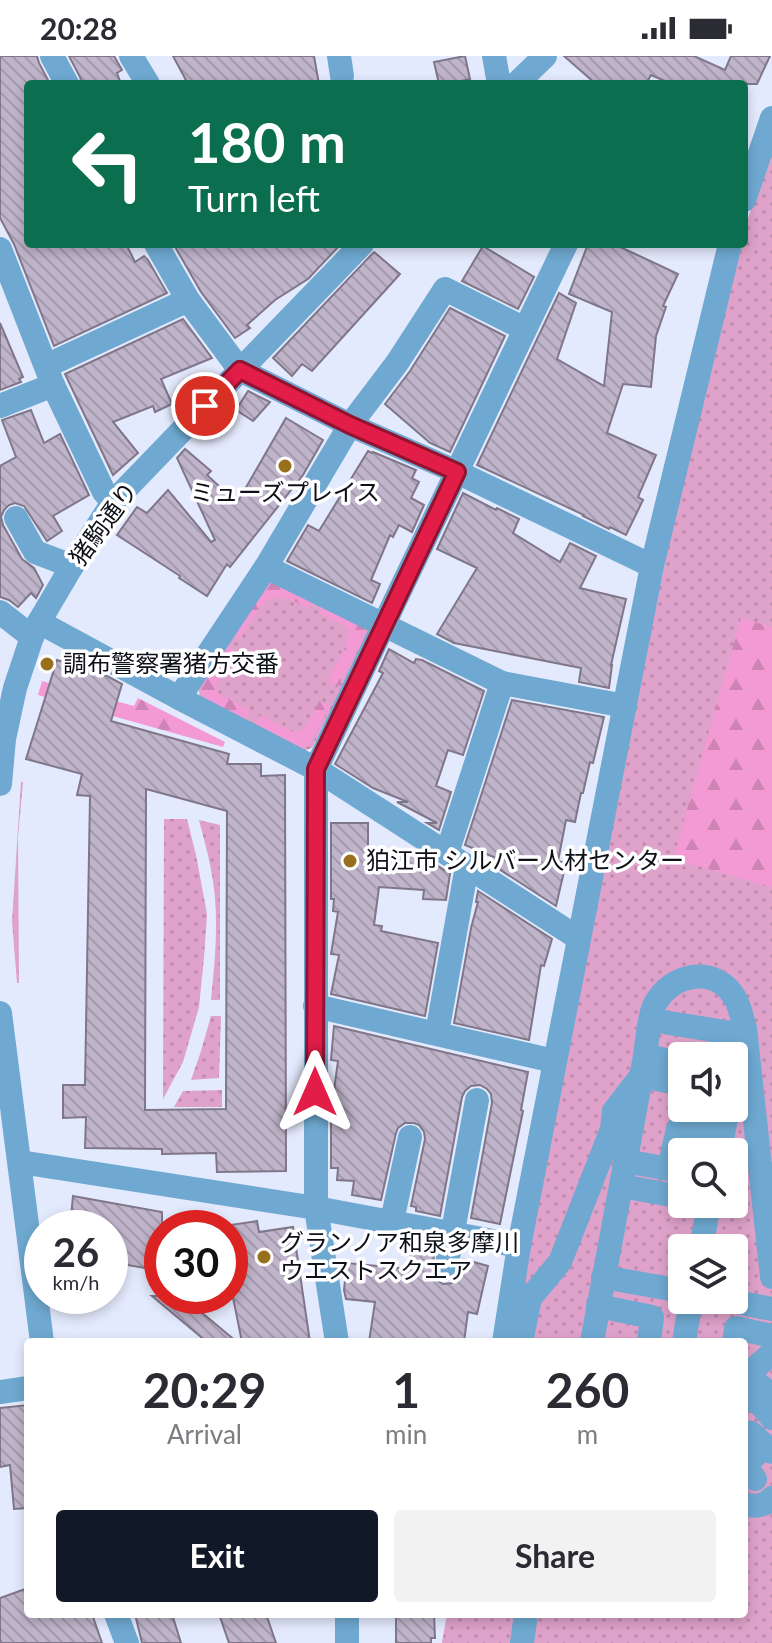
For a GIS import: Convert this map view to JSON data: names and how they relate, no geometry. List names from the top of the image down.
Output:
{
  "streets": {
    "street": ["猪駒通り"]
  },
  "places": [
    "ミューズプレイス",
    "調布警察署猪方交番",
    "狛江市 シルバー人材センター",
    "グランノア和泉多摩川 ウエストスクエア"
  ],
  "page": {
    "status": "20:28",
    "turn": ["180 m", "Turn left"],
    "speed": "26 km/h",
    "limit": "30",
    "eta": [
      "20:29",
      "Arrival",
      "1",
      "min",
      "260",
      "m"
    ],
    "buttons": ["Exit", "Share"]
  }
}
